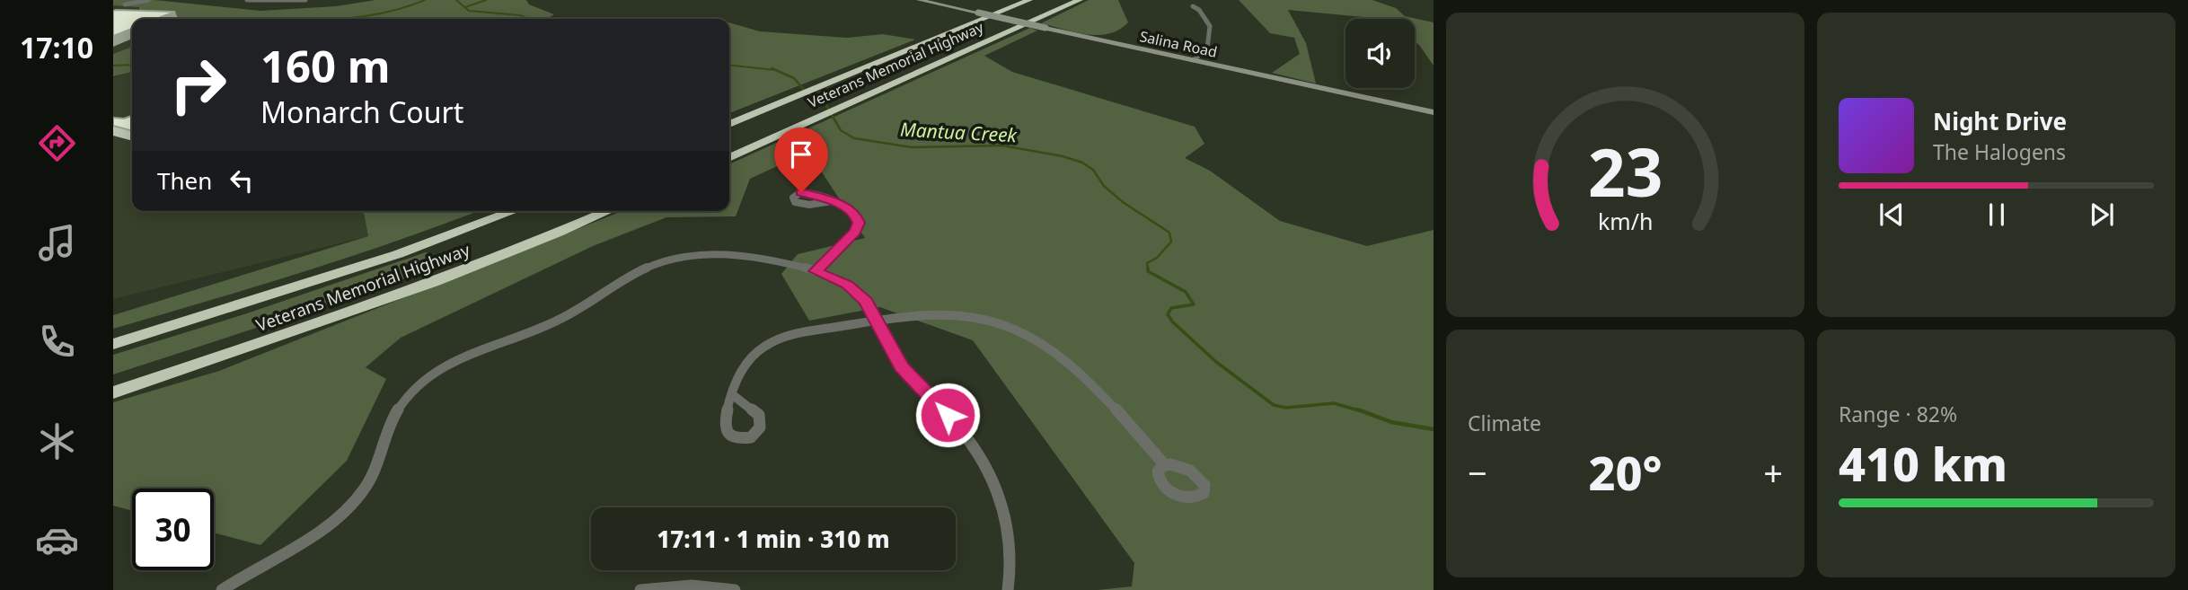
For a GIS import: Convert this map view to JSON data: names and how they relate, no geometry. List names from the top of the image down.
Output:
{
  "streets": {
    "highway": ["Veterans Memorial Highway"],
    "street": ["Salina Road"]
  },
  "water": ["Mantua Creek"],
  "page": {
    "tabs": "17:10",
    "turn": ["160 m", "Monarch Court"],
    "song": ["Night Drive", "The Halogens"],
    "then": "Then",
    "tile": [
      "Climate",
      ["Range · 82%", "410 km"]
    ],
    "heat": ["−", "20°", "+"],
    "limit": "30",
    "trip": "17:11 · 1 min · 310 m",
    "gauge": ["23", "km/h"]
  }
}
